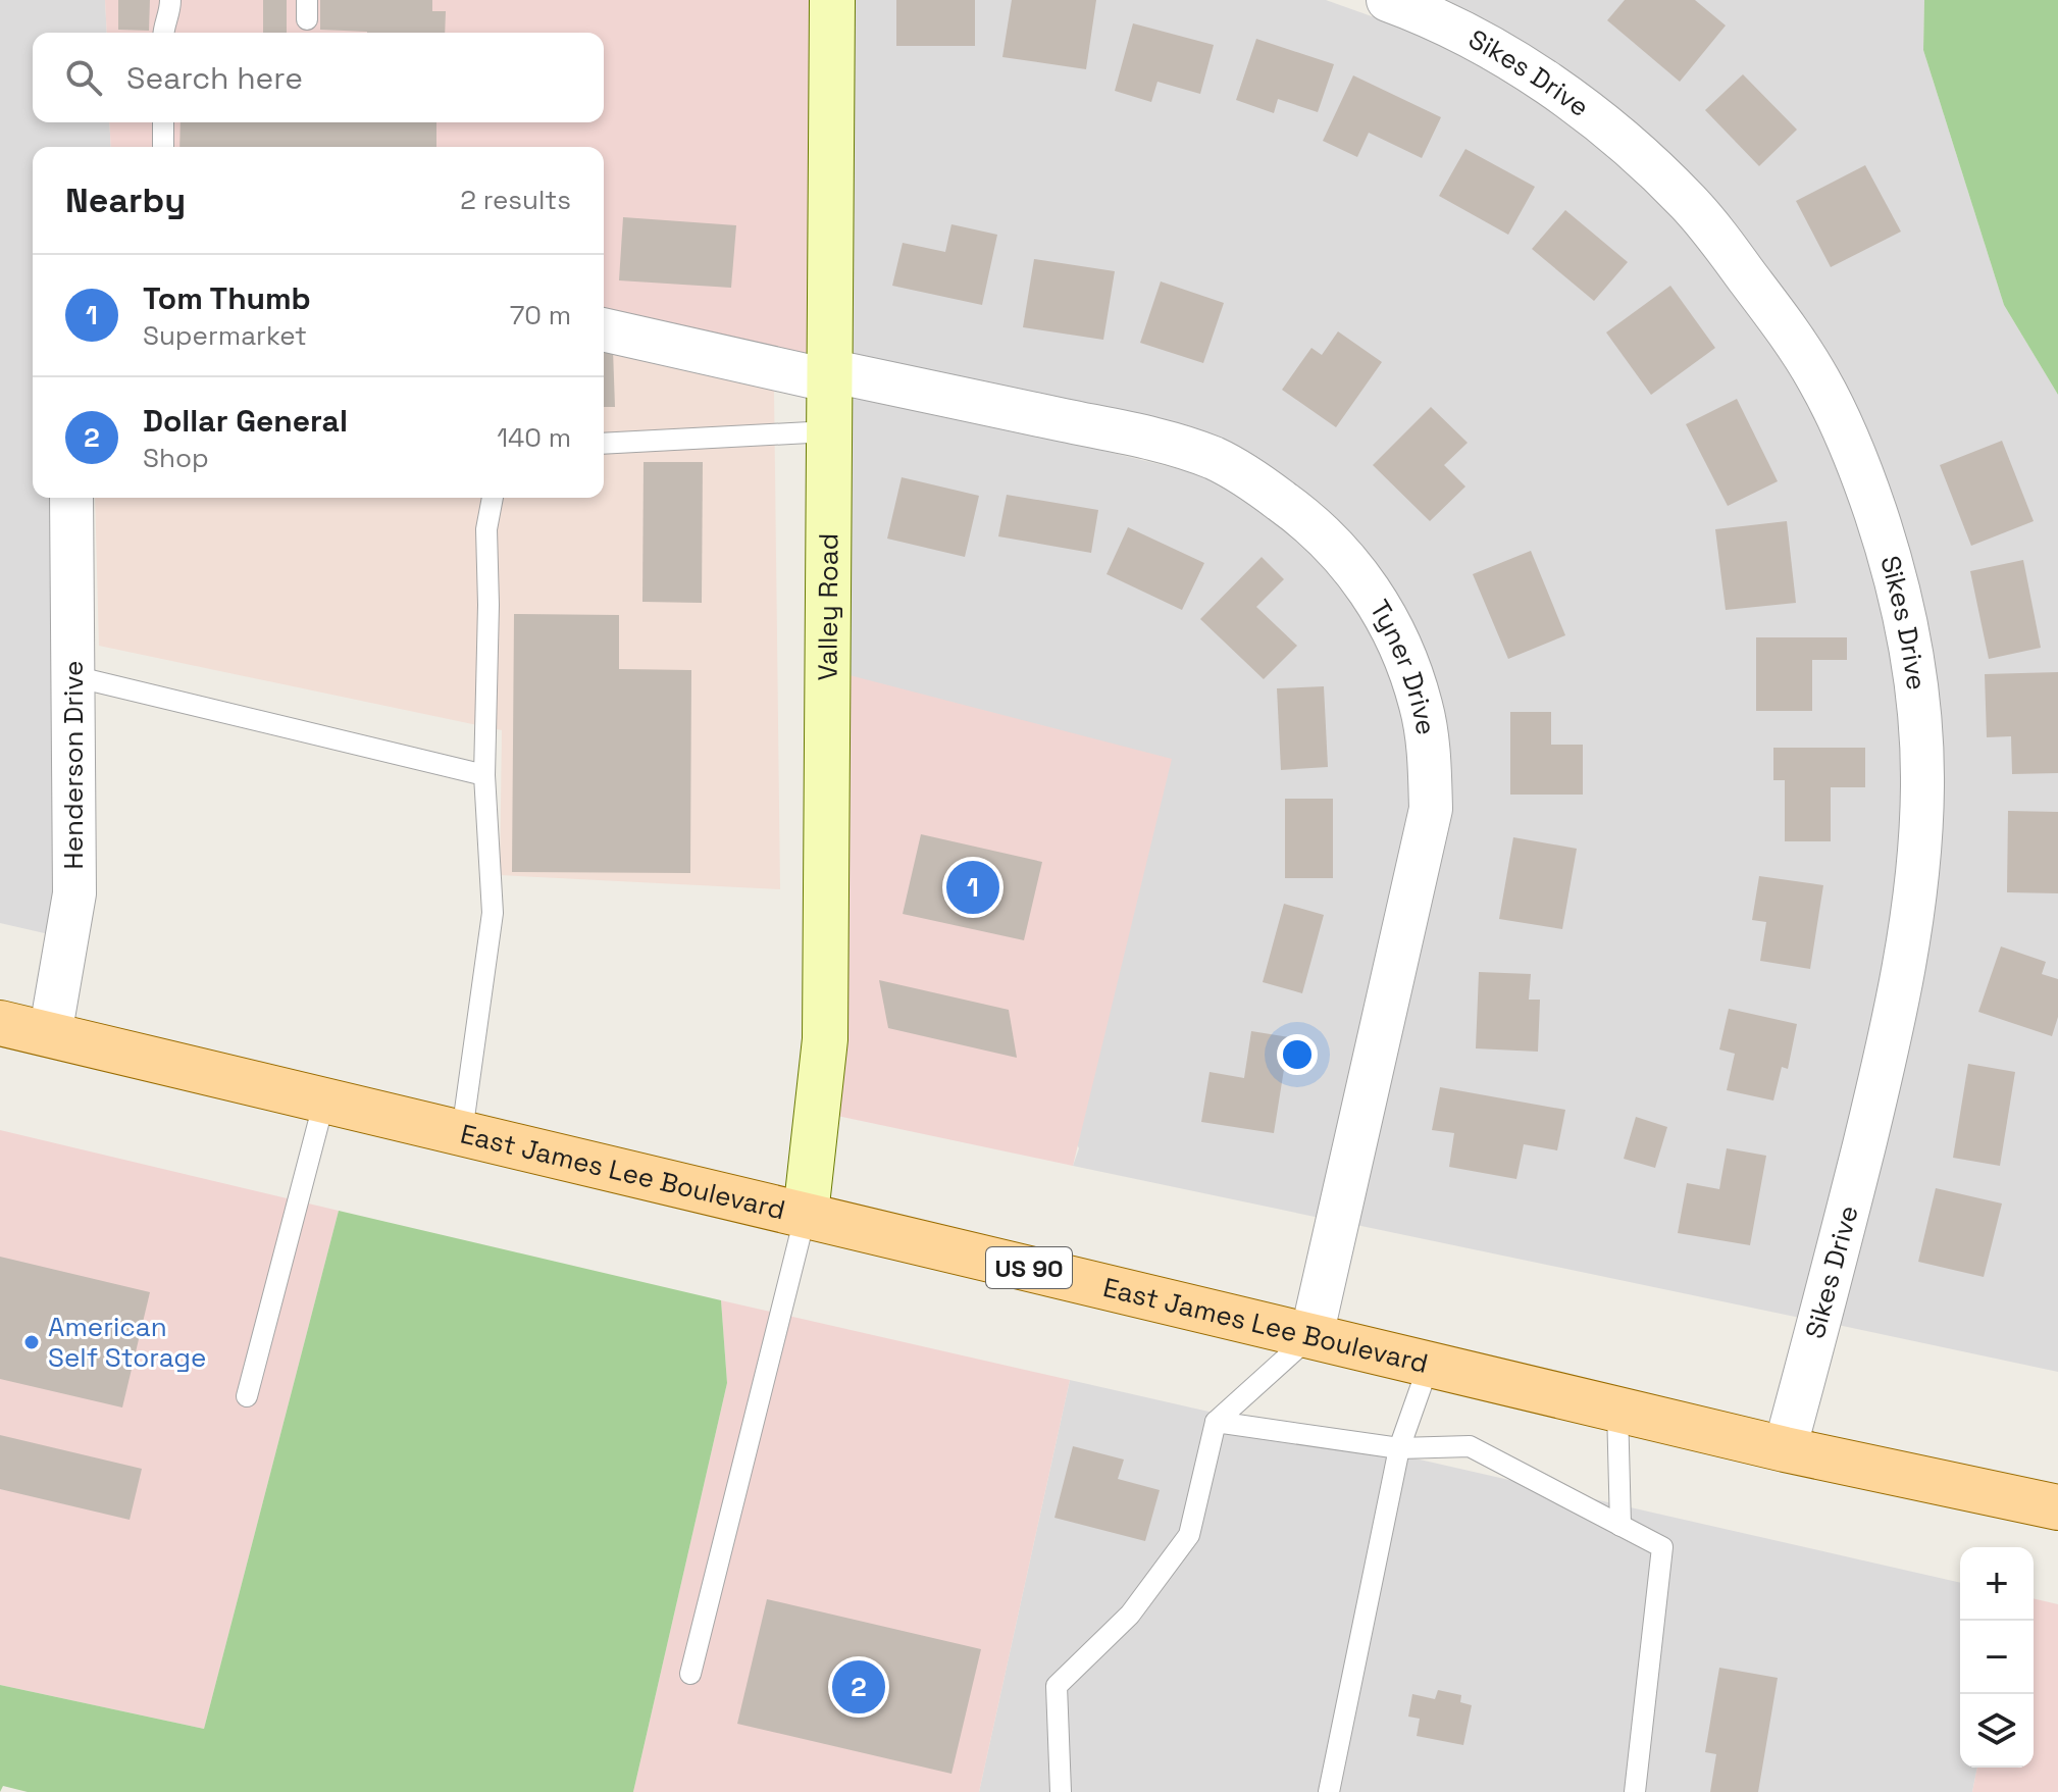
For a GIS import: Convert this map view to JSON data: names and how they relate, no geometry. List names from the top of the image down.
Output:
{
  "streets": {
    "main road": ["East James Lee Boulevard", "US 90"],
    "street": [
      "Sikes Drive",
      "Valley Road",
      "Tyner Drive",
      "Henderson Drive"
    ]
  },
  "crossings": [
    ["Sikes Drive", "East James Lee Boulevard"],
    ["Valley Road", "Tyner Drive"],
    ["Valley Road", "East James Lee Boulevard"],
    ["Tyner Drive", "East James Lee Boulevard"],
    ["Henderson Drive", "East James Lee Boulevard"]
  ],
  "places": ["American Self Storage"],
  "page": {
    "search": "Search here",
    "heading": ["Nearby", "2 results"],
    "list": [
      {
        "mark": "1",
        "name": "Tom Thumb",
        "note": "Supermarket",
        "value": "70 m"
      },
      {
        "mark": "2",
        "name": "Dollar General",
        "note": "Shop",
        "value": "140 m"
      }
    ],
    "pins": ["1", "2"],
    "map_buttons": ["+", "−"]
  }
}
